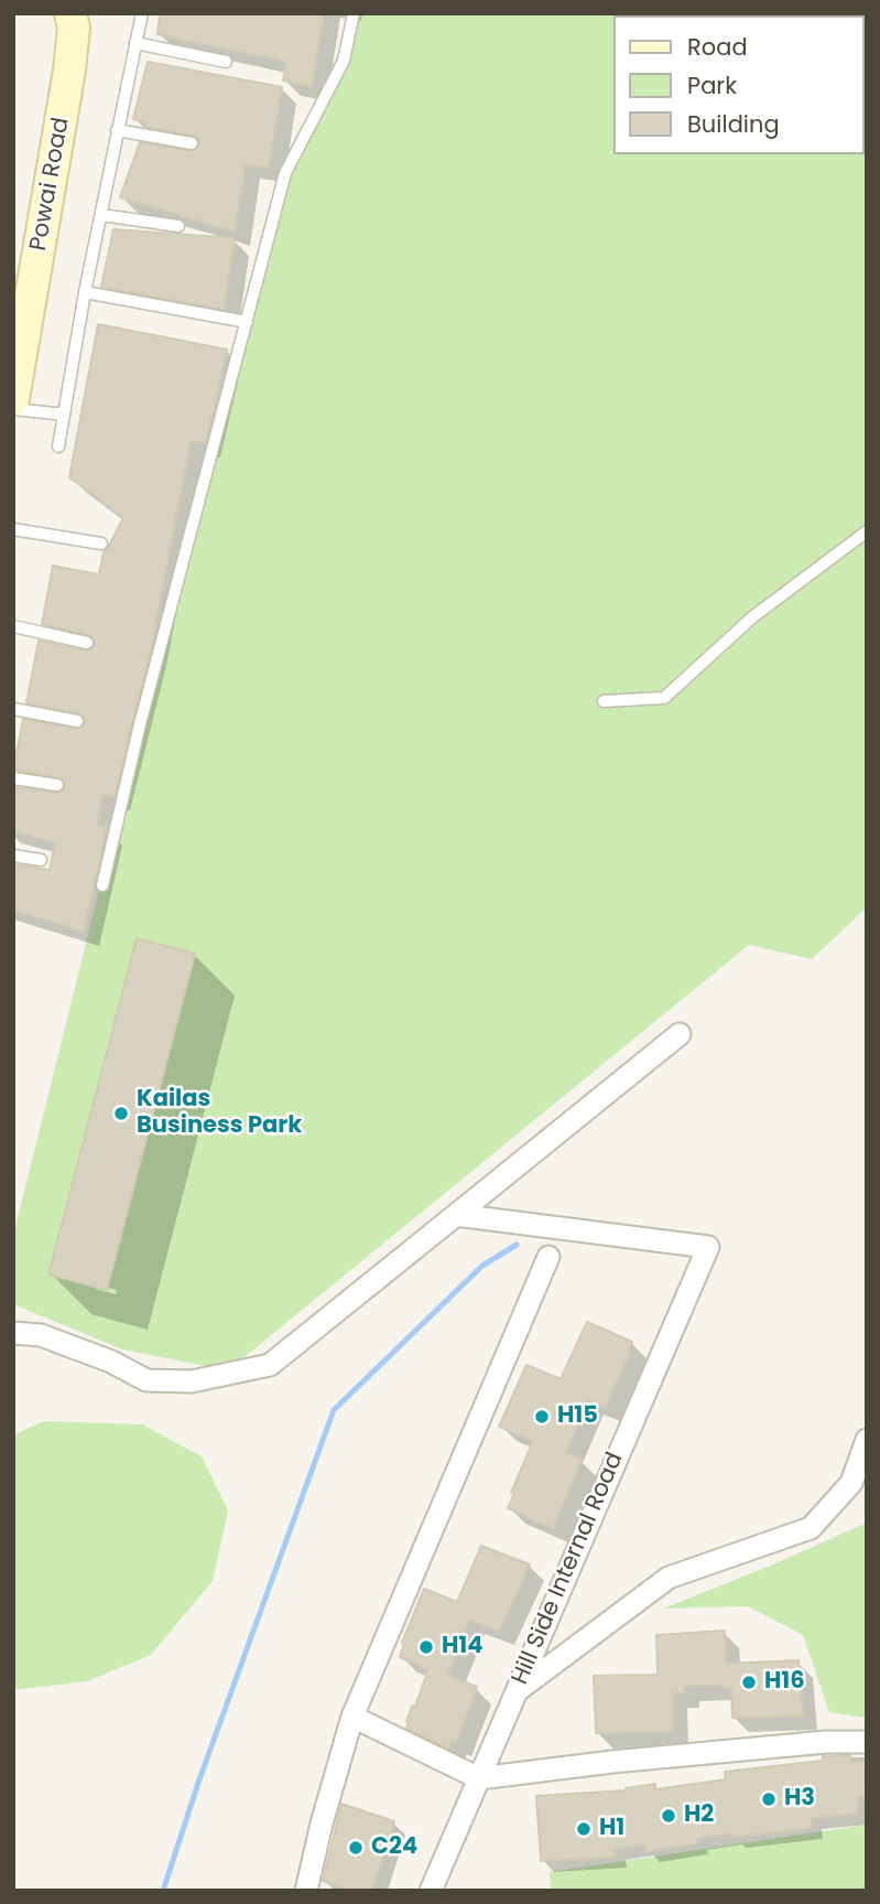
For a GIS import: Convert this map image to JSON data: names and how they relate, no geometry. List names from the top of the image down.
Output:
{
  "streets": {
    "main road": ["Powai Road"],
    "street": ["Hill Side Internal Road"]
  },
  "places": [
    "Kailas Business Park",
    "H15",
    "H14",
    "H16",
    "H3",
    "H2",
    "H1",
    "C24"
  ],
  "legend": ["Road", "Park", "Building"]
}
